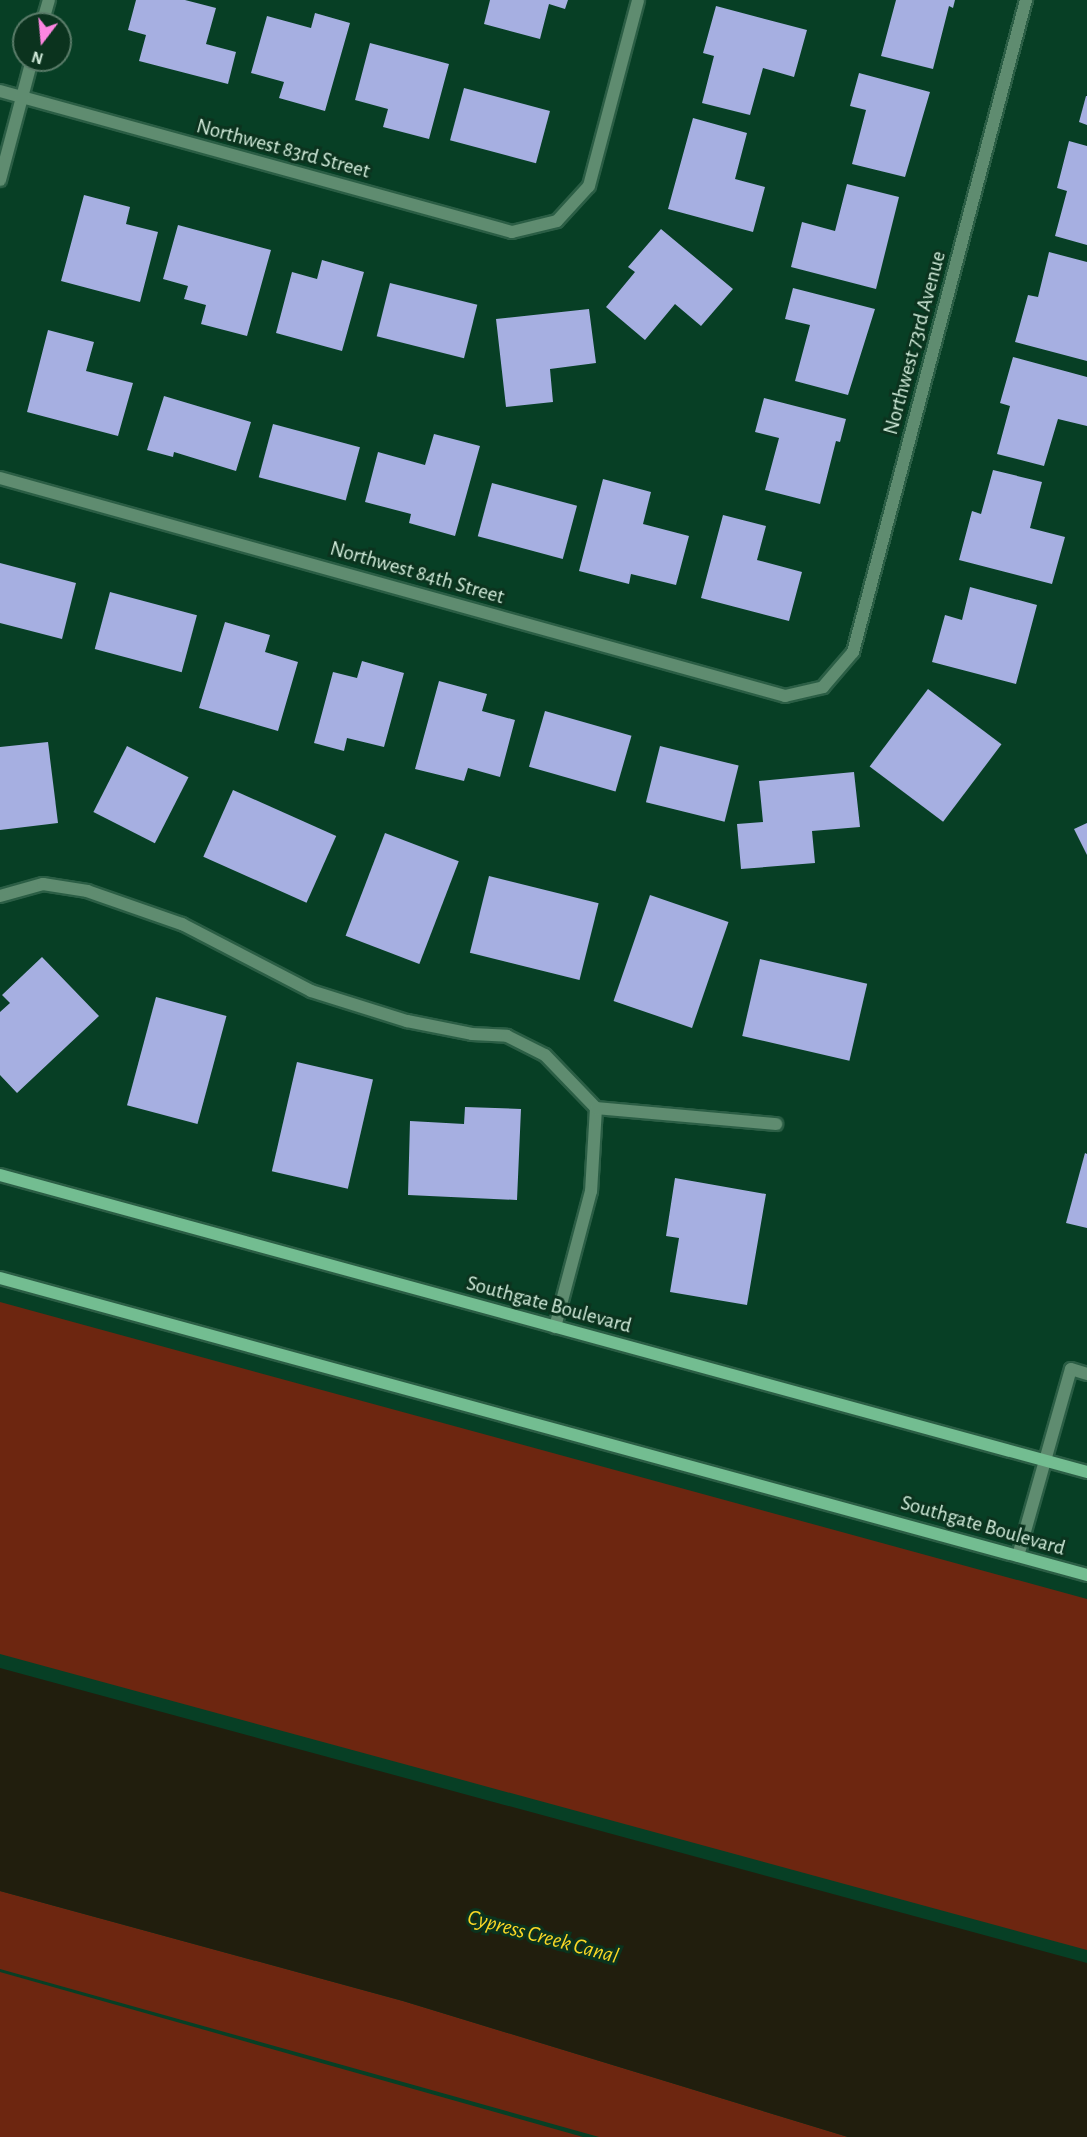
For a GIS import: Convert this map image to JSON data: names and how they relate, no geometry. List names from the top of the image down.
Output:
{
  "streets": {
    "main road": ["Southgate Boulevard"],
    "street": ["Northwest 83rd Street", "Northwest 73rd Avenue", "Northwest 84th Street"]
  },
  "crossings": [
    ["Northwest 73rd Avenue", "Northwest 84th Street"]
  ],
  "water": ["Cypress Creek Canal"],
  "north": "bottom"
}
